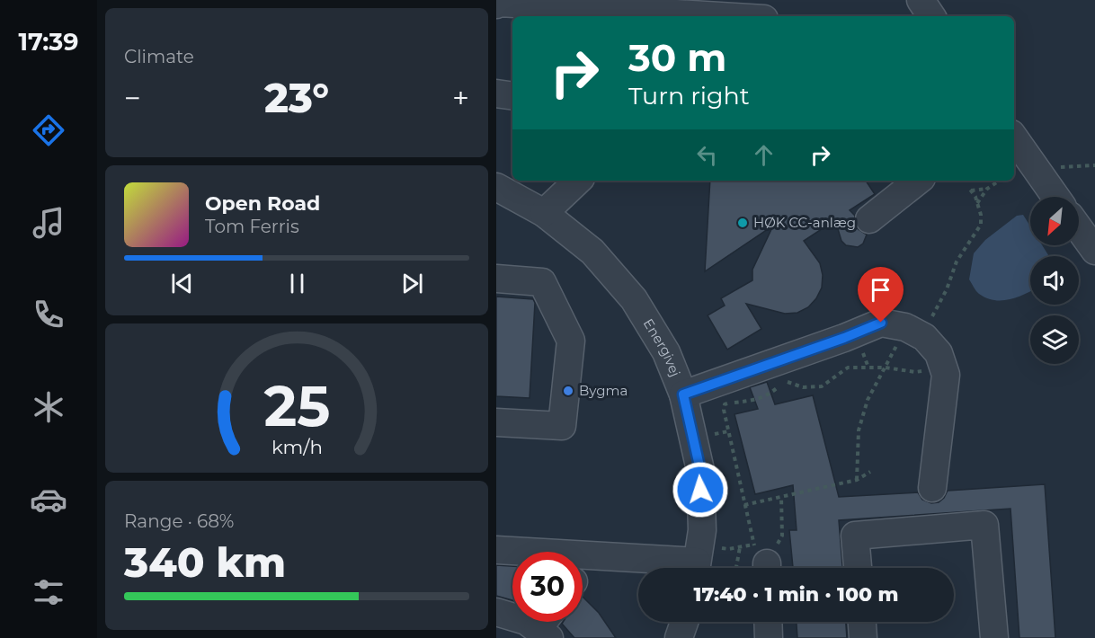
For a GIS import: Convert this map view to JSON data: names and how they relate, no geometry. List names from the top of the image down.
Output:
{
  "streets": {
    "street": ["Energivej"]
  },
  "places": ["HØK CC-anlæg", "Bygma"],
  "north": "bottom left",
  "page": {
    "tabs": "17:39",
    "tile": [
      "Climate",
      ["Range · 68%", "340 km"]
    ],
    "turn": ["30 m", "Turn right"],
    "heat": ["−", "23°", "+"],
    "song": ["Open Road", "Tom Ferris"],
    "limit": "30",
    "trip": "17:40 · 1 min · 100 m",
    "gauge": ["25", "km/h"]
  }
}
